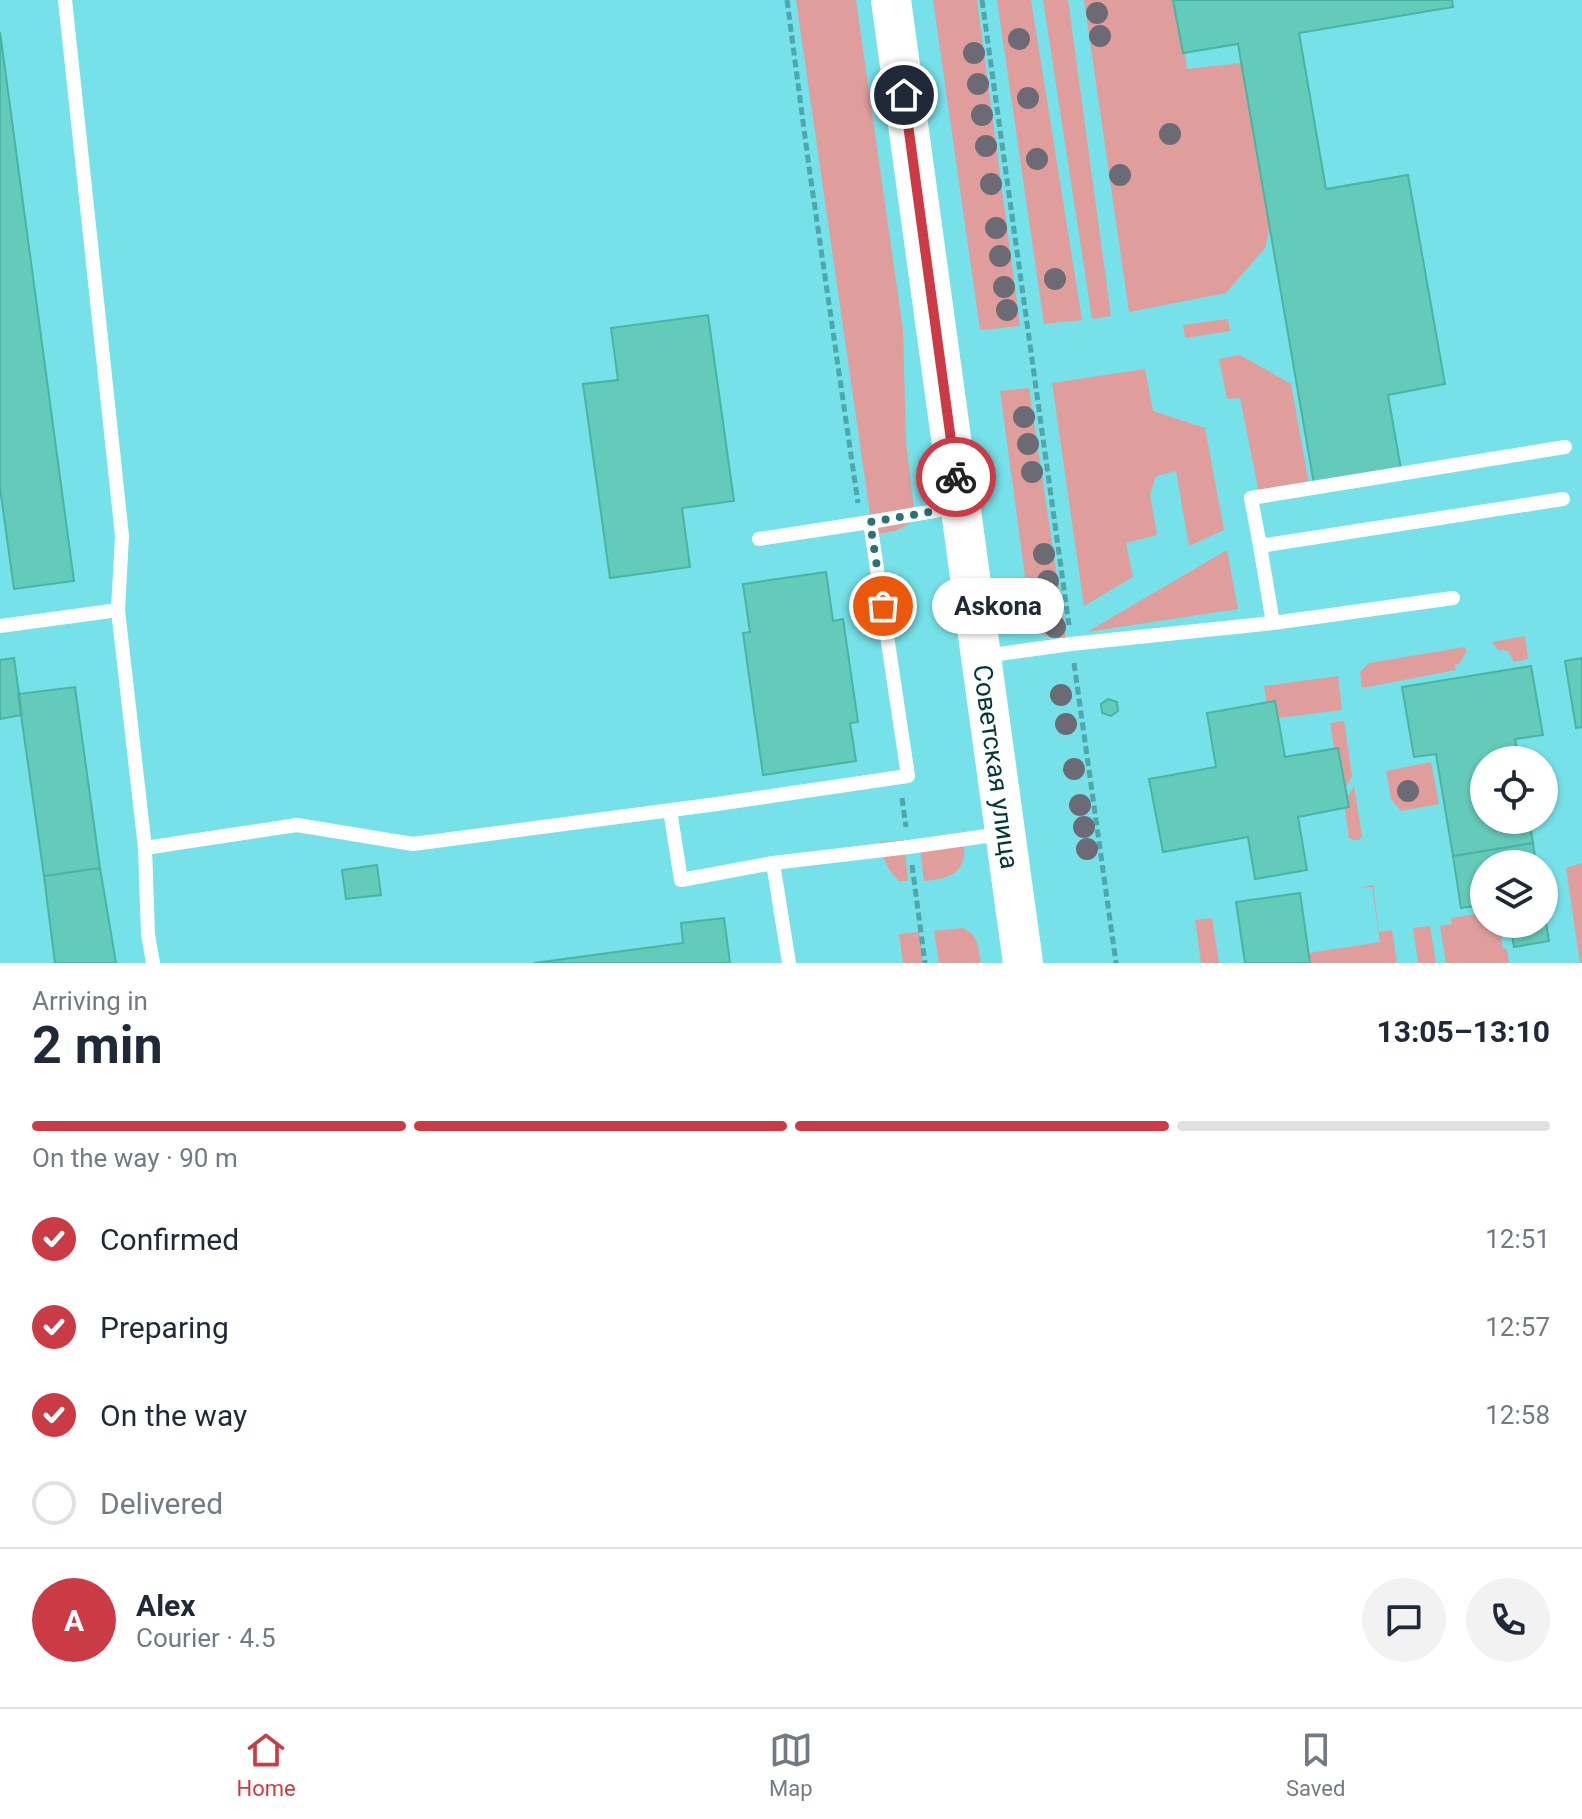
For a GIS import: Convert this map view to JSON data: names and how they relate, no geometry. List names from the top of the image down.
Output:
{
  "streets": {
    "main road": ["Советская улица"]
  },
  "places": ["Askona"],
  "page": {
    "bubble": "Askona",
    "heading": ["2 min", "Arriving in", "13:05–13:10"],
    "panel": ["Alex", "Courier · 4.5"],
    "bar": "On the way · 90 m",
    "list": [
      ["Confirmed", "12:51"],
      ["Preparing", "12:57"],
      ["On the way", "12:58"],
      "Delivered"
    ],
    "round": "A",
    "tabs": ["Home", "Map", "Saved"]
  }
}
